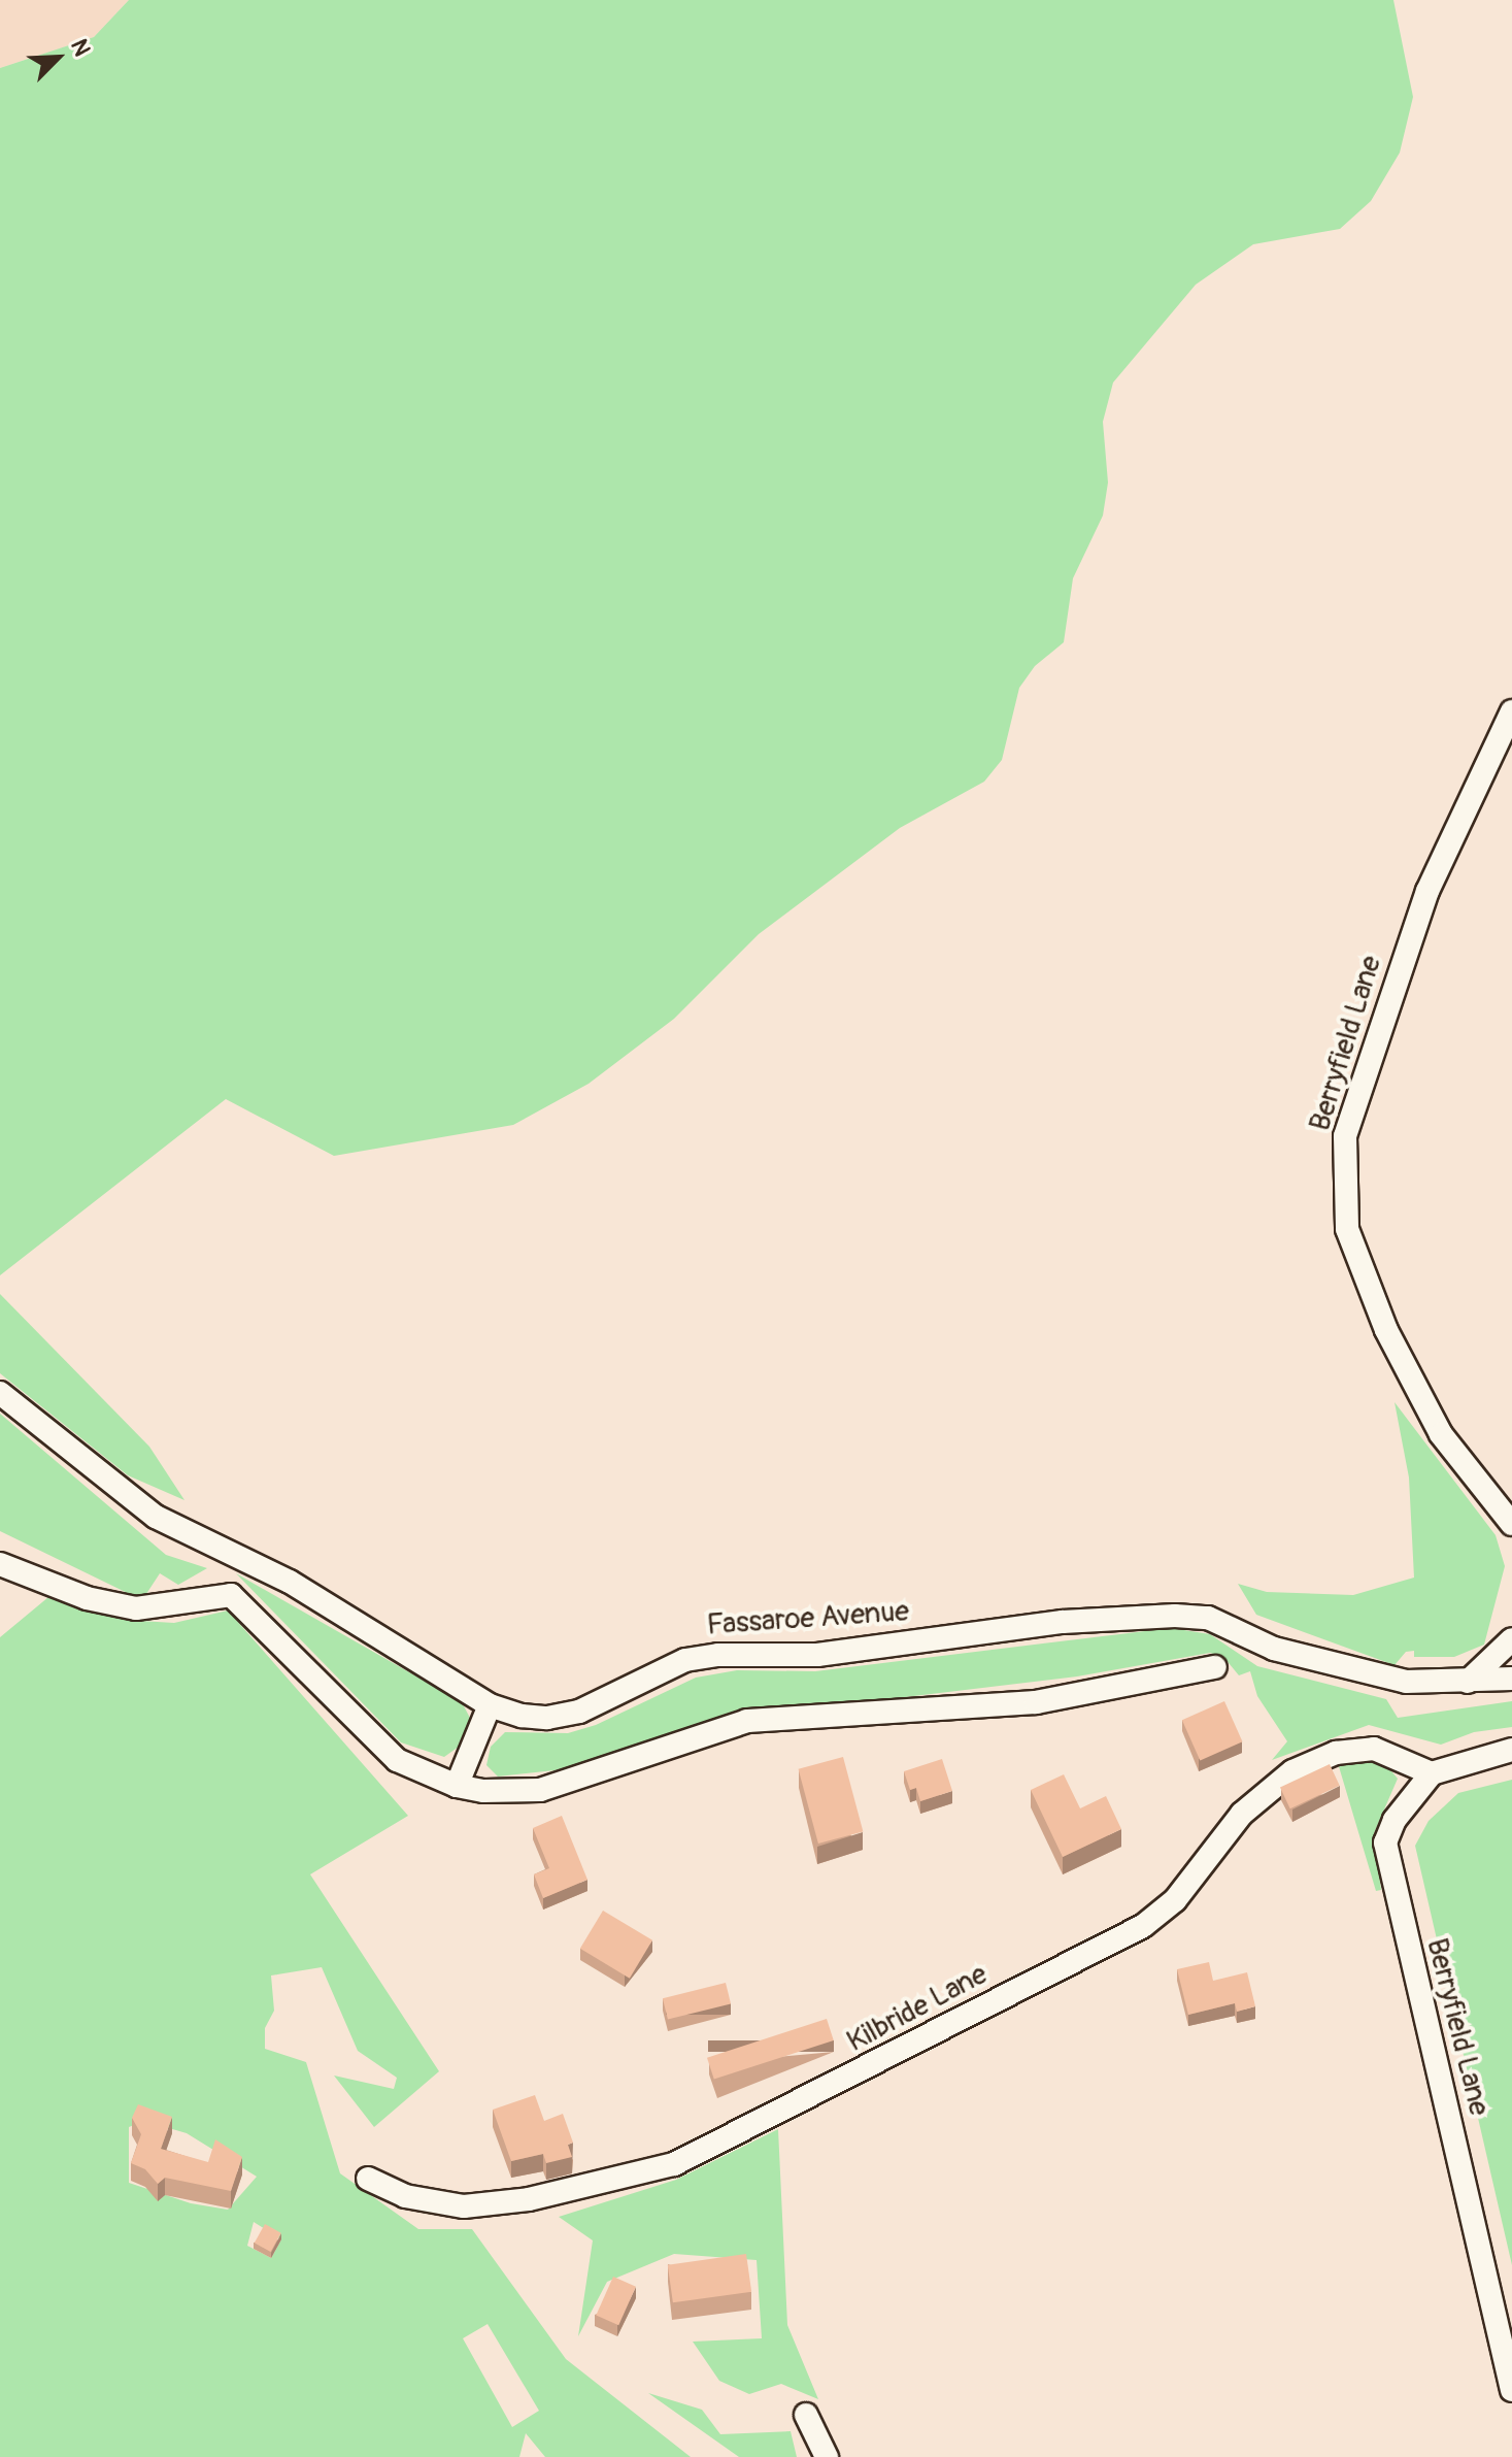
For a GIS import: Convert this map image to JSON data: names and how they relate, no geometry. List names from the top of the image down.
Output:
{
  "streets": {
    "street": ["Berryfield Lane", "Fassaroe Avenue", "Kilbride Lane"]
  },
  "crossings": [
    ["Berryfield Lane", "Kilbride Lane"]
  ],
  "north": "top right"
}
